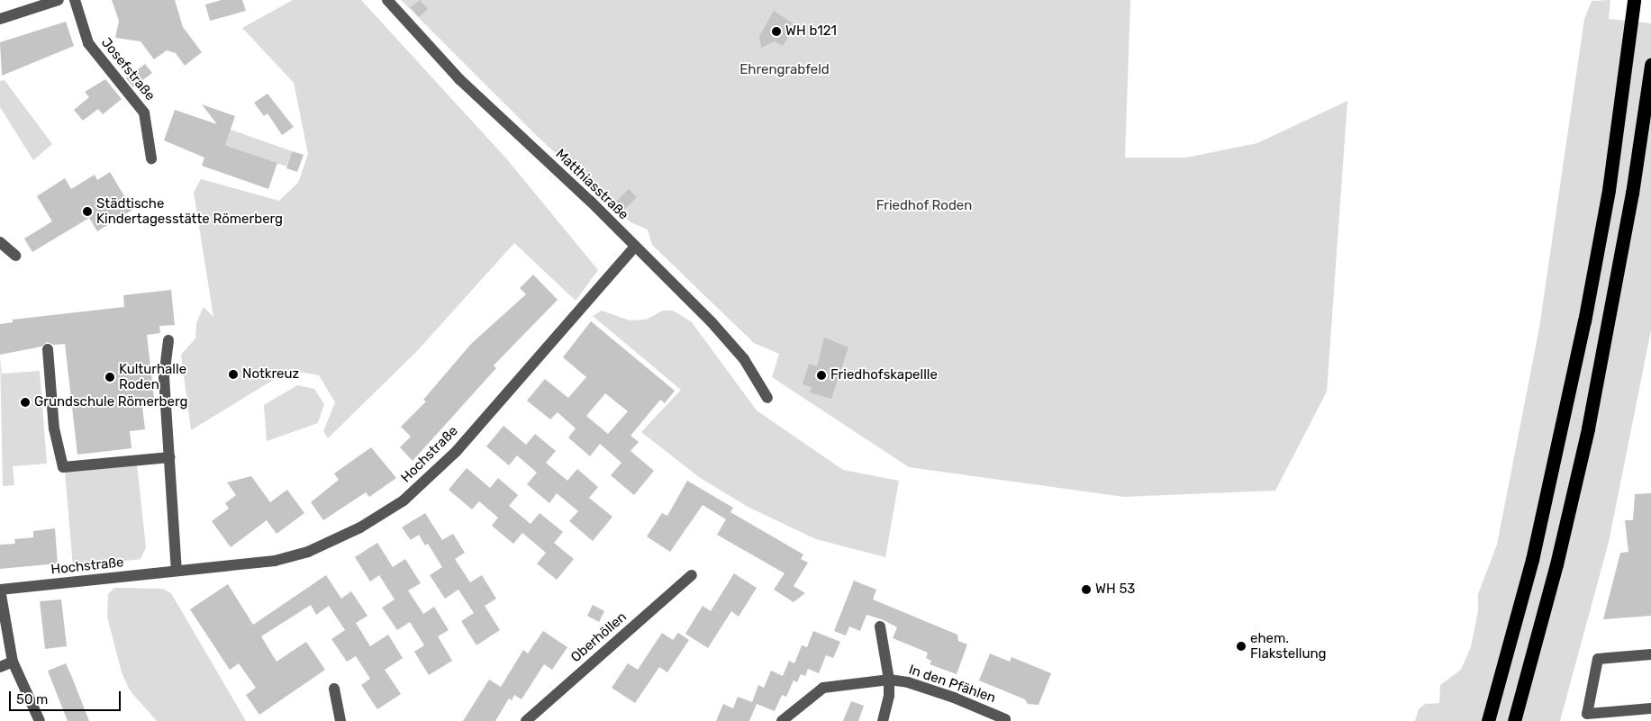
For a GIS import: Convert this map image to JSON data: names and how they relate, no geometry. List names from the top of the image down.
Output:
{
  "streets": {
    "street": [
      "Josefstraße",
      "Matthiasstraße",
      "Hochstraße",
      "Oberhöllen",
      "In den Pfählen"
    ]
  },
  "crossings": [
    ["Matthiasstraße", "Hochstraße"]
  ],
  "parks": ["Ehrengrabfeld", "Friedhof Roden"],
  "places": [
    "WH b121",
    "Städtische Kindertagesstätte Römerberg",
    "Notkreuz",
    "Friedhofskapellle",
    "Kulturhalle Roden",
    "Grundschule Römerberg",
    "WH 53",
    "ehem. Flakstellung"
  ],
  "scale_bar": "50 m"
}
